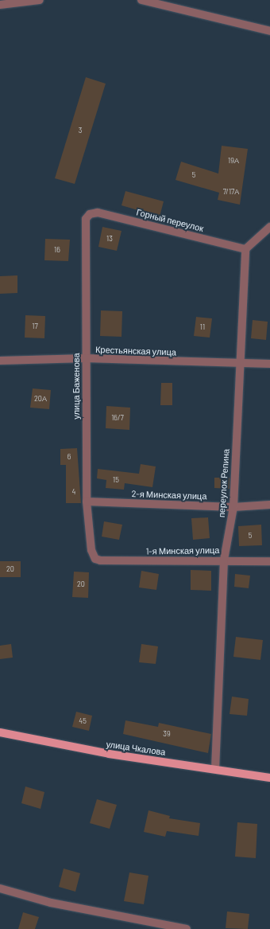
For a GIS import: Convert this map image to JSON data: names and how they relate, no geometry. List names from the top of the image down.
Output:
{
  "streets": {
    "main road": ["улица Чкалова"],
    "street": [
      "Горный переулок",
      "Крестьянская улица",
      "улица Баженова",
      "переулок Репина",
      "2-я Минская улица",
      "1-я Минская улица"
    ]
  },
  "crossings": [
    ["Горный переулок", "улица Баженова"],
    ["Горный переулок", "переулок Репина"],
    ["Крестьянская улица", "улица Баженова"],
    ["Крестьянская улица", "переулок Репина"],
    ["улица Баженова", "2-я Минская улица"],
    ["улица Баженова", "1-я Минская улица"],
    ["переулок Репина", "2-я Минская улица"],
    ["переулок Репина", "1-я Минская улица"],
    ["переулок Репина", "улица Чкалова"]
  ],
  "house_numbers": [
    "3",
    "19А",
    "5",
    "7/17А",
    "13",
    "16",
    "17",
    "11",
    "20А",
    "16/7",
    "6",
    "15",
    "4",
    "5",
    "20",
    "20",
    "45",
    "39"
  ]
}
